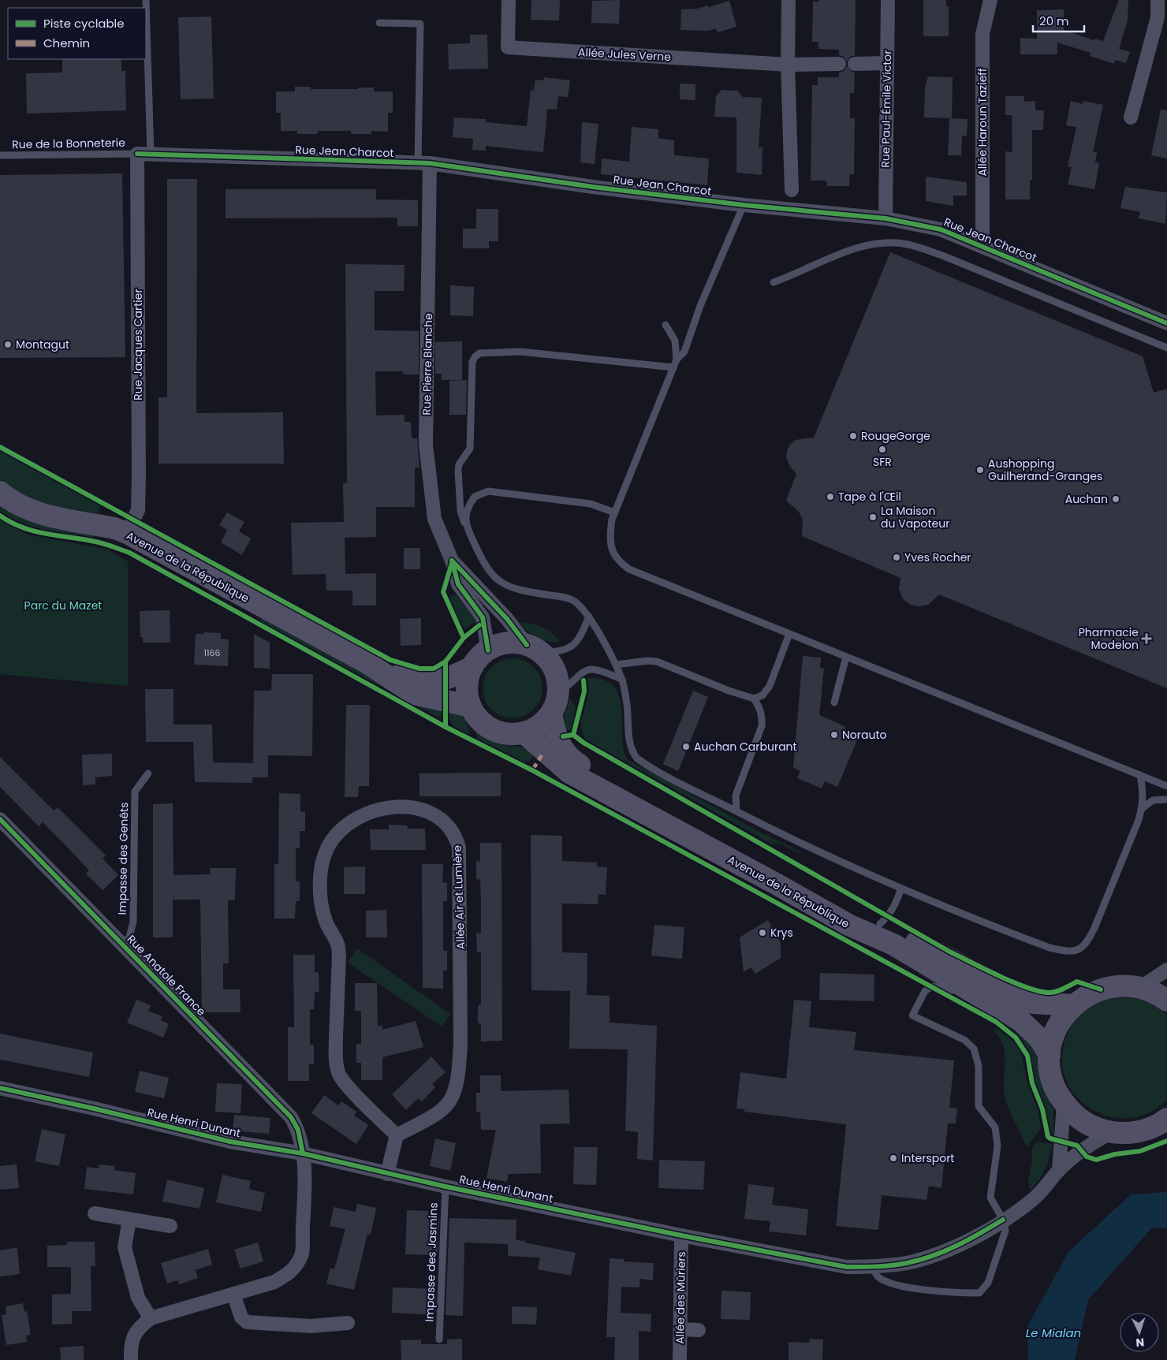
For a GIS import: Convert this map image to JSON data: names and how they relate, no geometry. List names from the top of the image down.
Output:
{
  "streets": {
    "main road": ["Avenue de la République"],
    "street": [
      "Allée Jules Verne",
      "Rue Paul-Émile Victor",
      "Allée Haroun Tazieff",
      "Rue Jean Charcot",
      "Rue Jacques Cartier",
      "Rue Pierre Blanche",
      "Allée Air et Lumière",
      "Rue Anatole France",
      "Rue Henri Dunant",
      "Allée des Mûriers"
    ],
    "lane": ["Rue de la Bonneterie", "Impasse des Genêts", "Impasse des Jasmins"]
  },
  "crossings": [
    ["Rue Paul-Émile Victor", "Rue Jean Charcot"],
    ["Allée Haroun Tazieff", "Rue Jean Charcot"],
    ["Rue de la Bonneterie", "Rue Jean Charcot"],
    ["Rue de la Bonneterie", "Rue Jacques Cartier"],
    ["Rue Jean Charcot", "Rue Jacques Cartier"],
    ["Rue Jean Charcot", "Rue Pierre Blanche"],
    ["Rue Jacques Cartier", "Avenue de la République"],
    ["Rue Pierre Blanche", "Avenue de la République"],
    ["Impasse des Genêts", "Rue Anatole France"],
    ["Rue Anatole France", "Rue Henri Dunant"],
    ["Rue Henri Dunant", "Impasse des Jasmins"],
    ["Rue Henri Dunant", "Allée des Mûriers"]
  ],
  "water": ["Le Mialan"],
  "parks": ["Parc du Mazet"],
  "places": {
    "other": [
      "Montagut",
      "RougeGorge",
      "SFR",
      "Aushopping Guilherand-Granges",
      "Tape à l'Œil",
      "Auchan",
      "La Maison du Vapoteur",
      "Yves Rocher",
      "Norauto",
      "Auchan Carburant",
      "Krys",
      "Intersport"
    ],
    "health": ["Pharmacie Modelon"]
  },
  "house_numbers": ["1166"],
  "legend": ["Piste cyclable", "Chemin"],
  "scale_bar": "20 m",
  "north": "bottom"
}
